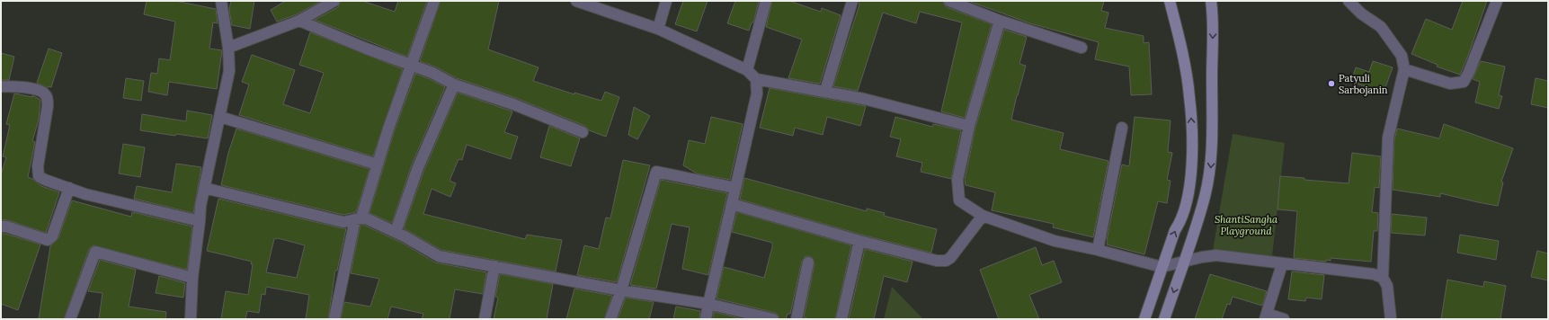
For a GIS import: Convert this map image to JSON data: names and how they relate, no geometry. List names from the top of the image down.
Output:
{
  "parks": ["ShantiSangha Playground"],
  "places": ["Patyuli Sarbojanin"]
}
